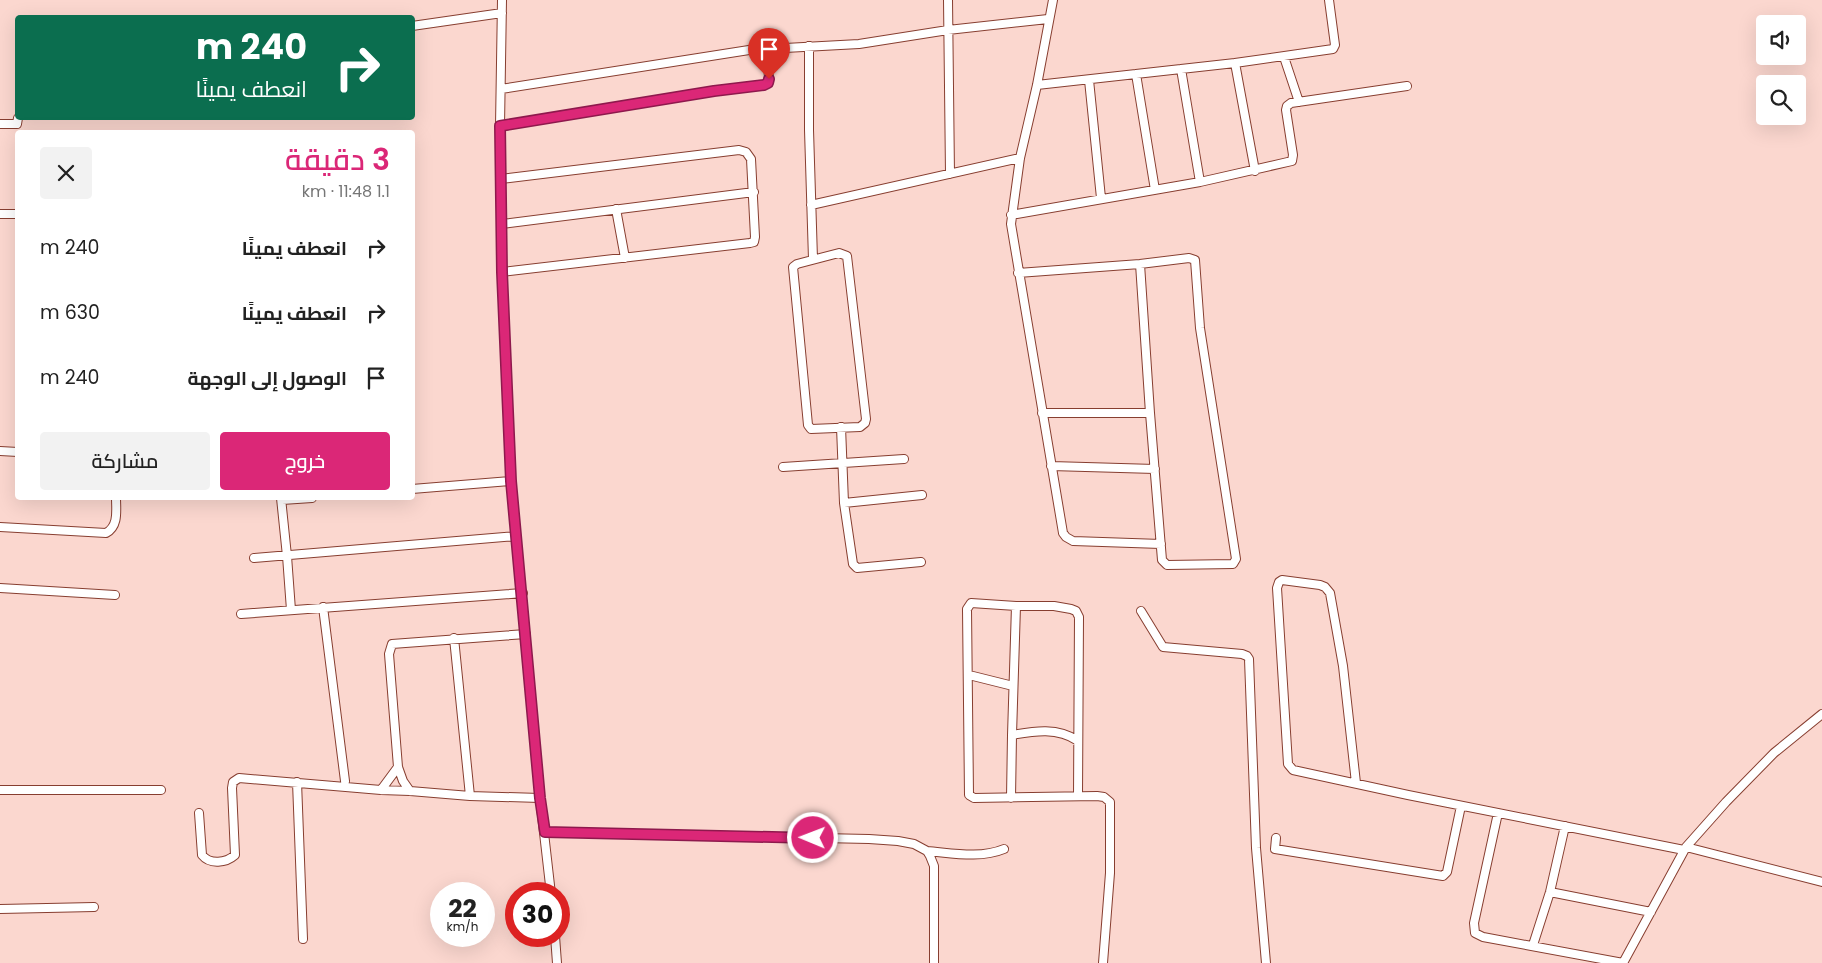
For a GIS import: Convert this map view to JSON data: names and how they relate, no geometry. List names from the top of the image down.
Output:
{
  "page": {
    "turn": ["240 m", "انعطف يمينًا"],
    "heading": ["3 دقيقة", "1.1 km · 11:48"],
    "list": [
      {
        "name": "انعطف يمينًا",
        "value": "240 m"
      },
      {
        "name": "انعطف يمينًا",
        "value": "630 m"
      },
      {
        "name": "الوصول إلى الوجهة",
        "value": "240 m"
      }
    ],
    "buttons": ["خروج", "مشاركة"],
    "speed": "22 km/h",
    "limit": "30"
  }
}
